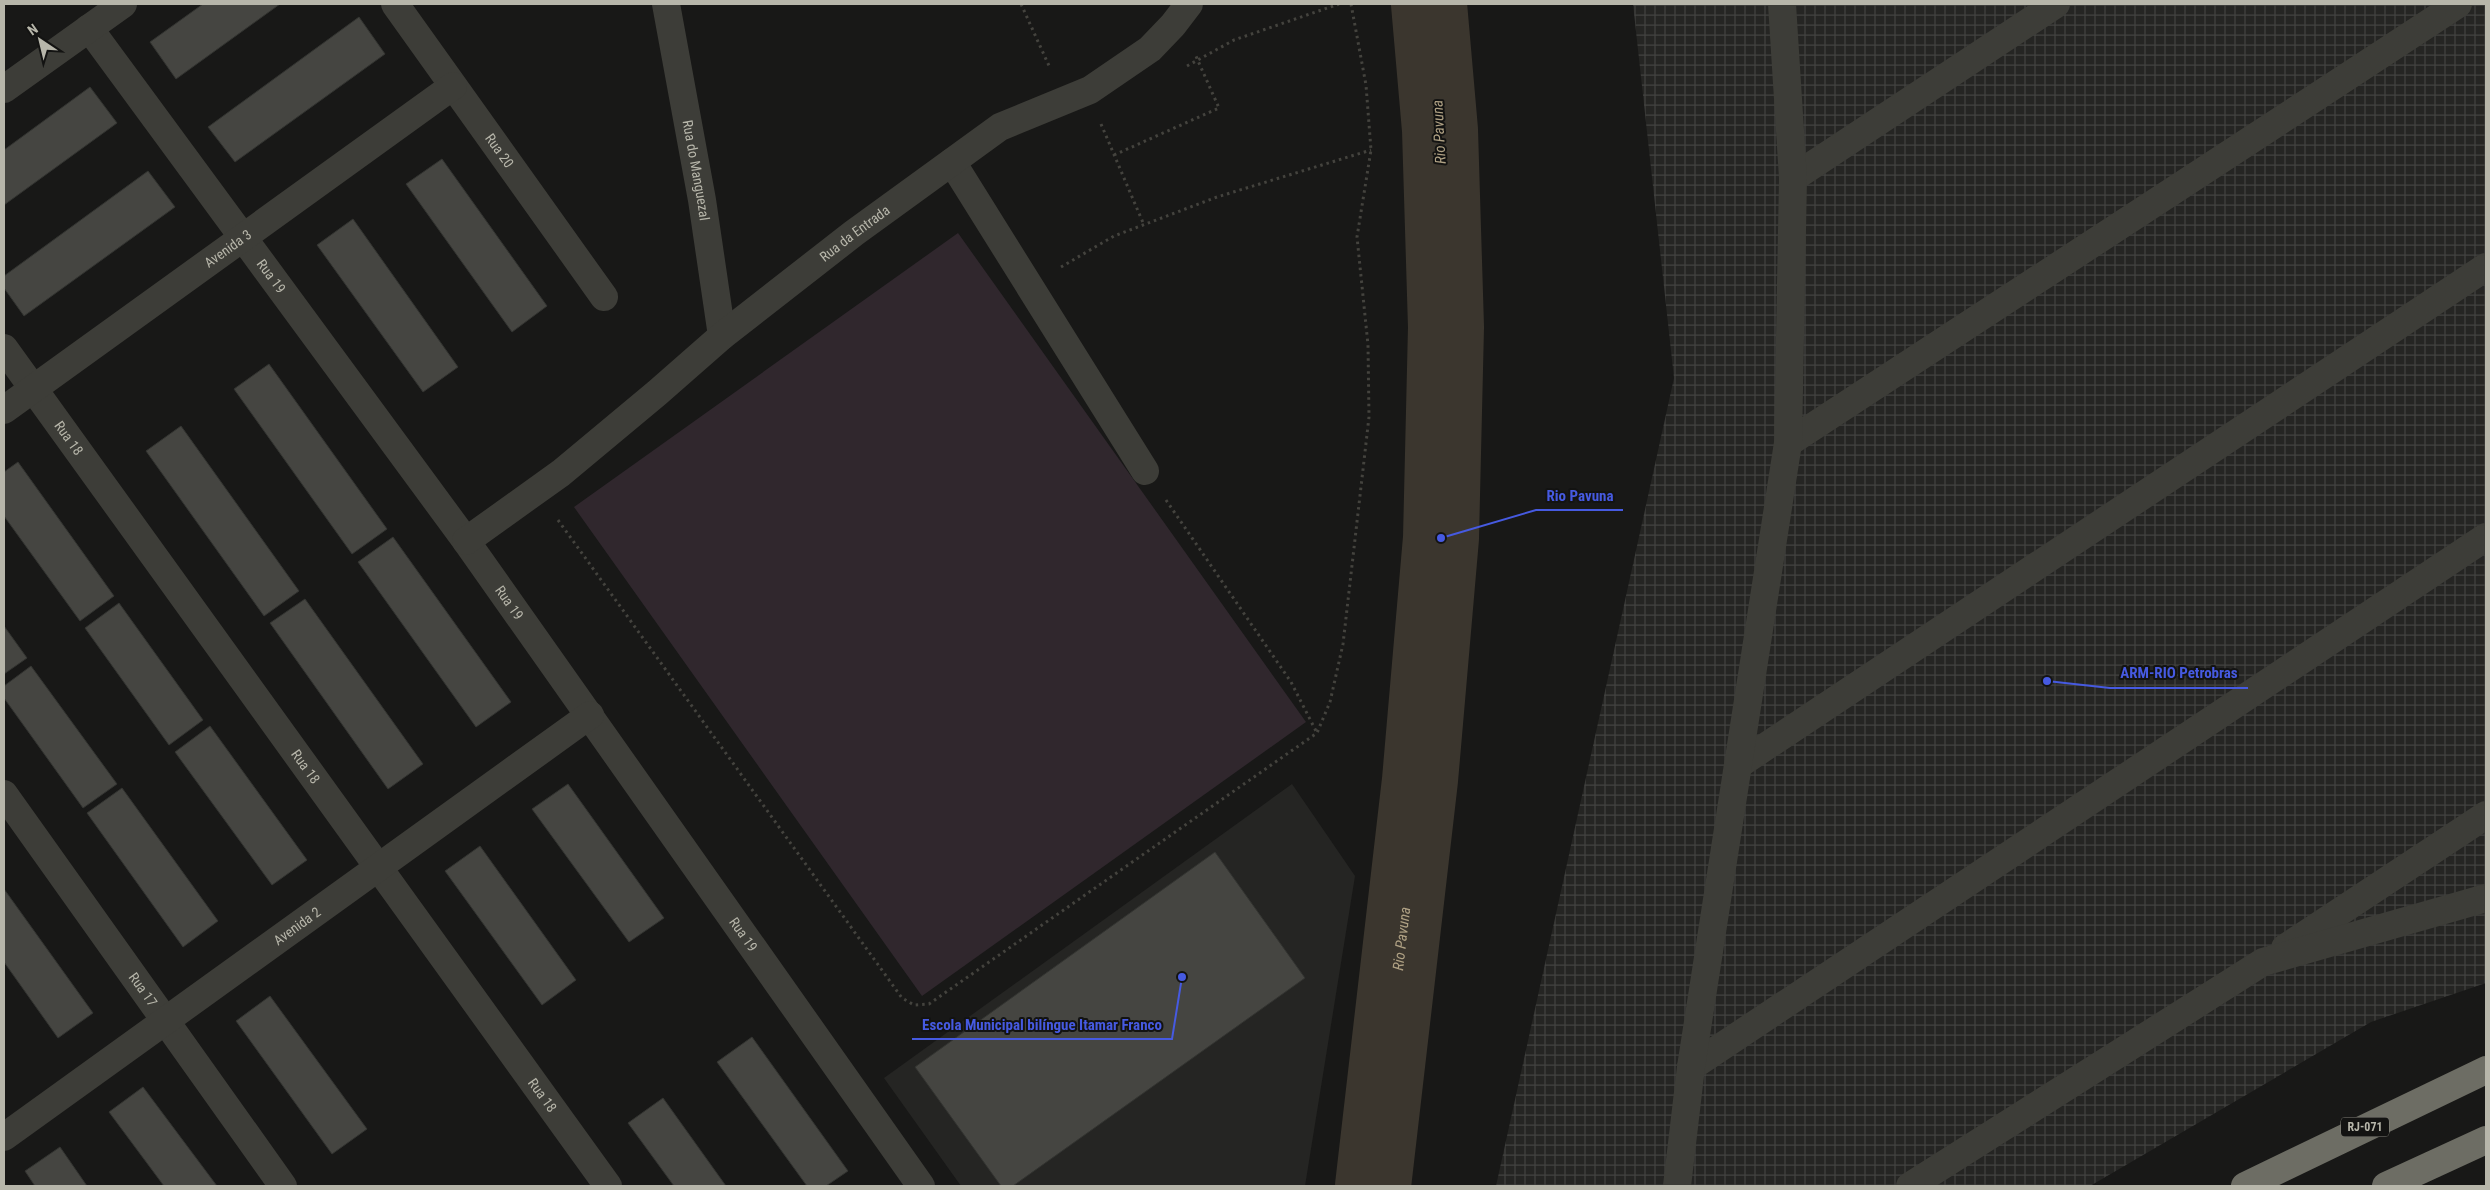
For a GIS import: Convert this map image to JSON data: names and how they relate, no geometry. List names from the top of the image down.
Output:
{
  "streets": {
    "highway": ["RJ-071"],
    "street": [
      "Rua 20",
      "Rua do Manguezal",
      "Rua da Entrada",
      "Avenida 3",
      "Rua 19",
      "Rua 18",
      "Avenida 2",
      "Rua 17"
    ]
  },
  "crossings": [
    ["Rua 20", "Avenida 3"],
    ["Rua do Manguezal", "Rua da Entrada"],
    ["Rua da Entrada", "Rua 19"],
    ["Avenida 3", "Rua 19"],
    ["Avenida 3", "Rua 18"],
    ["Rua 19", "Avenida 2"],
    ["Rua 18", "Avenida 2"],
    ["Avenida 2", "Rua 17"]
  ],
  "water": ["Rio Pavuna"],
  "places": ["Rio Pavuna", "ARM-RIO Petrobras", "Escola Municipal bilíngue Itamar Franco"],
  "north": "top left"
}
